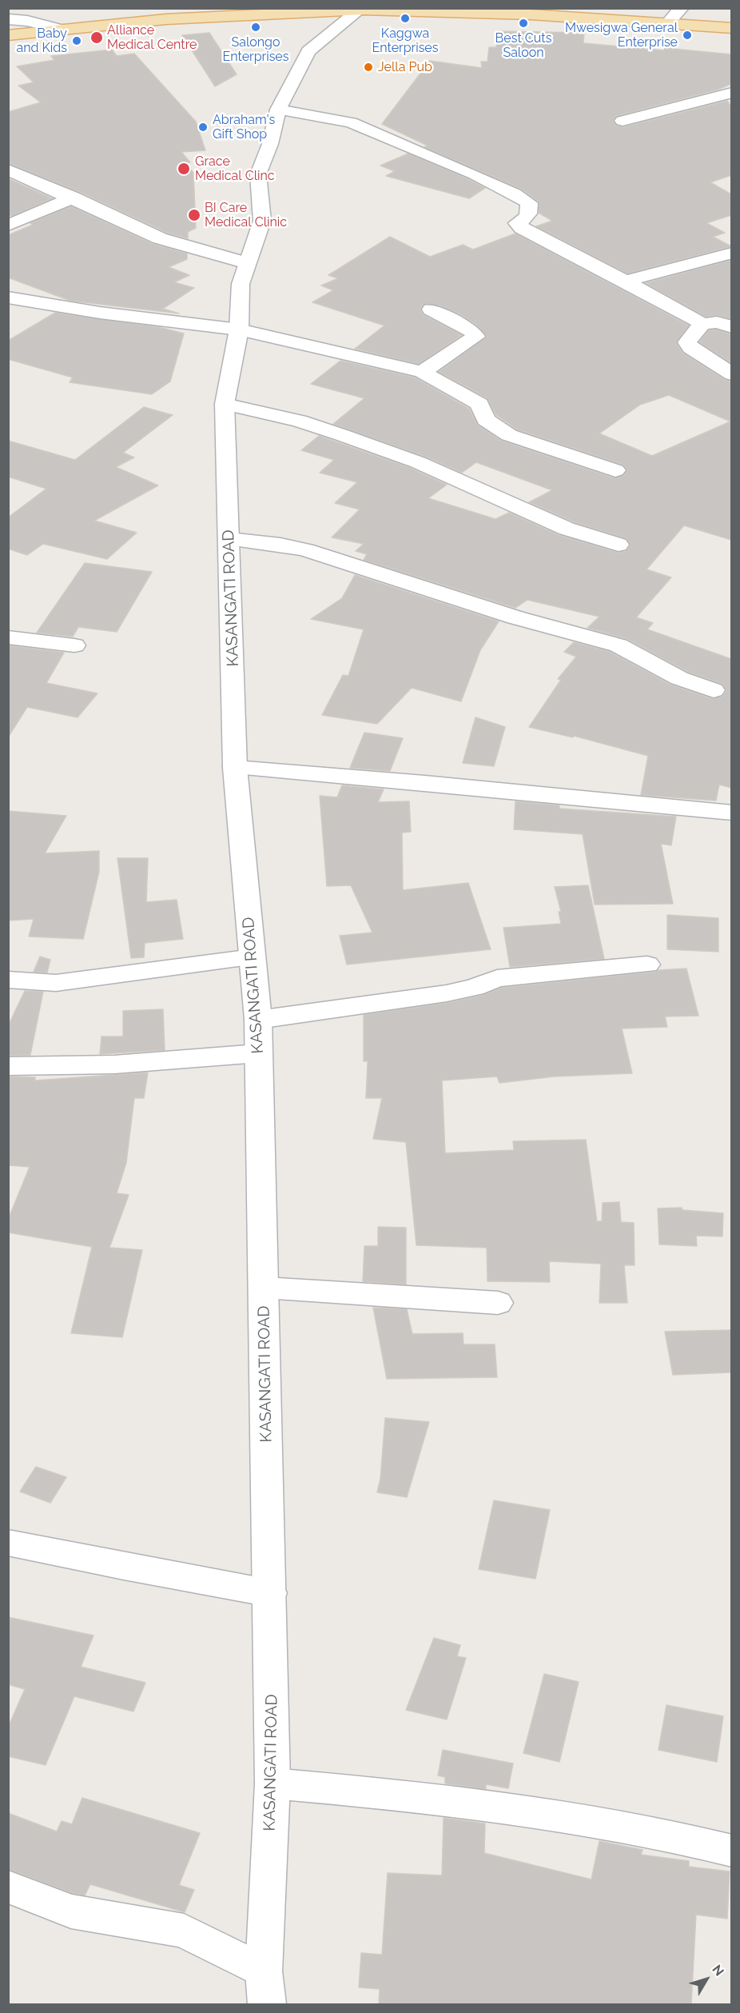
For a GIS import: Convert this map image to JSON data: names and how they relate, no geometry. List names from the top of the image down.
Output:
{
  "streets": {
    "street": ["KASANGATI ROAD"]
  },
  "places": [
    "Kaggwa Enterprises",
    "Best Cuts Saloon",
    "Salongo Enterprises",
    "Mwesigwa General Enterprise",
    "Alliance Medical Centre",
    "Baby and Kids",
    "Jella Pub",
    "Abraham's Gift Shop",
    "Grace Medical Clinc",
    "BI Care Medical Clinic"
  ],
  "north": "top right"
}
